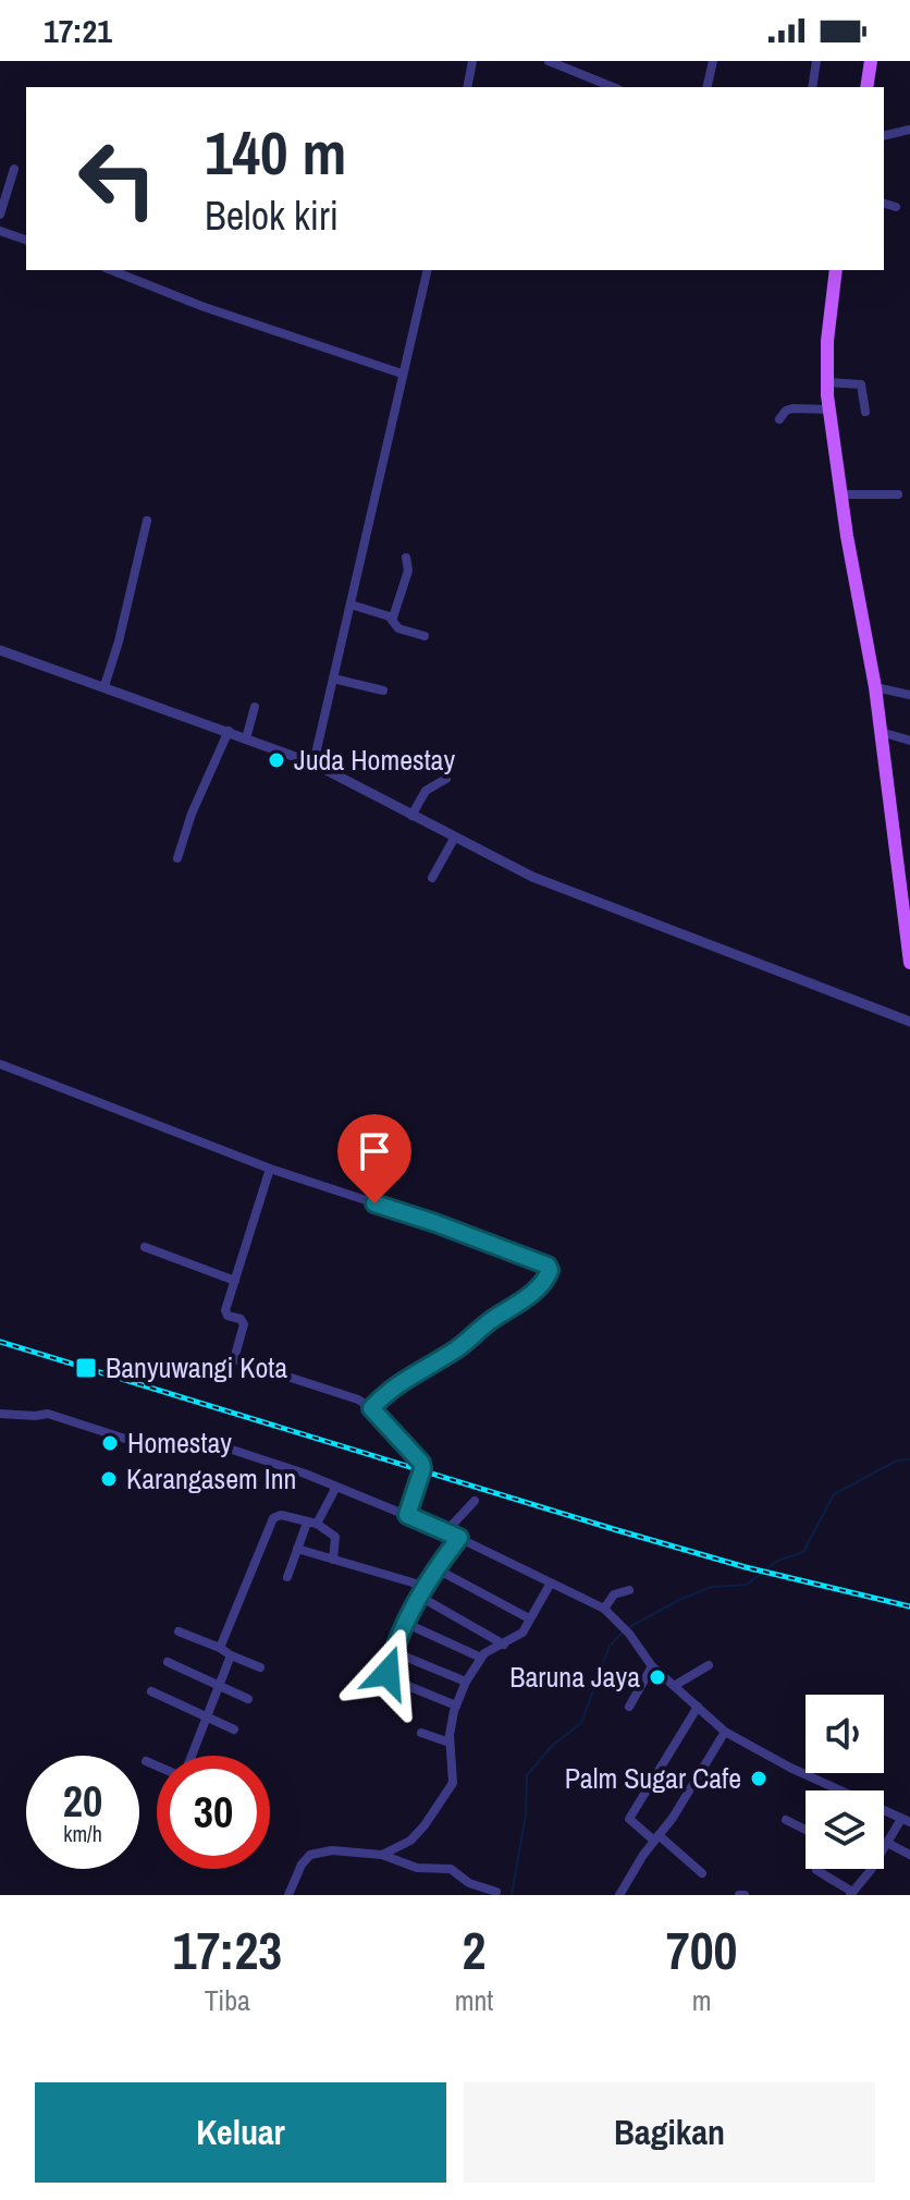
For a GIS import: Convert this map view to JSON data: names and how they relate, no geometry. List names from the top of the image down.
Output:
{
  "places": {
    "other": [
      "Juda Homestay",
      "Homestay",
      "Karangasem Inn",
      "Baruna Jaya",
      "Palm Sugar Cafe"
    ],
    "transit": ["Banyuwangi Kota"]
  },
  "page": {
    "status": "17:21",
    "turn": ["140 m", "Belok kiri"],
    "speed": "20 km/h",
    "limit": "30",
    "eta": [
      "17:23",
      "Tiba",
      "2",
      "mnt",
      "700",
      "m"
    ],
    "buttons": ["Keluar", "Bagikan"]
  }
}
